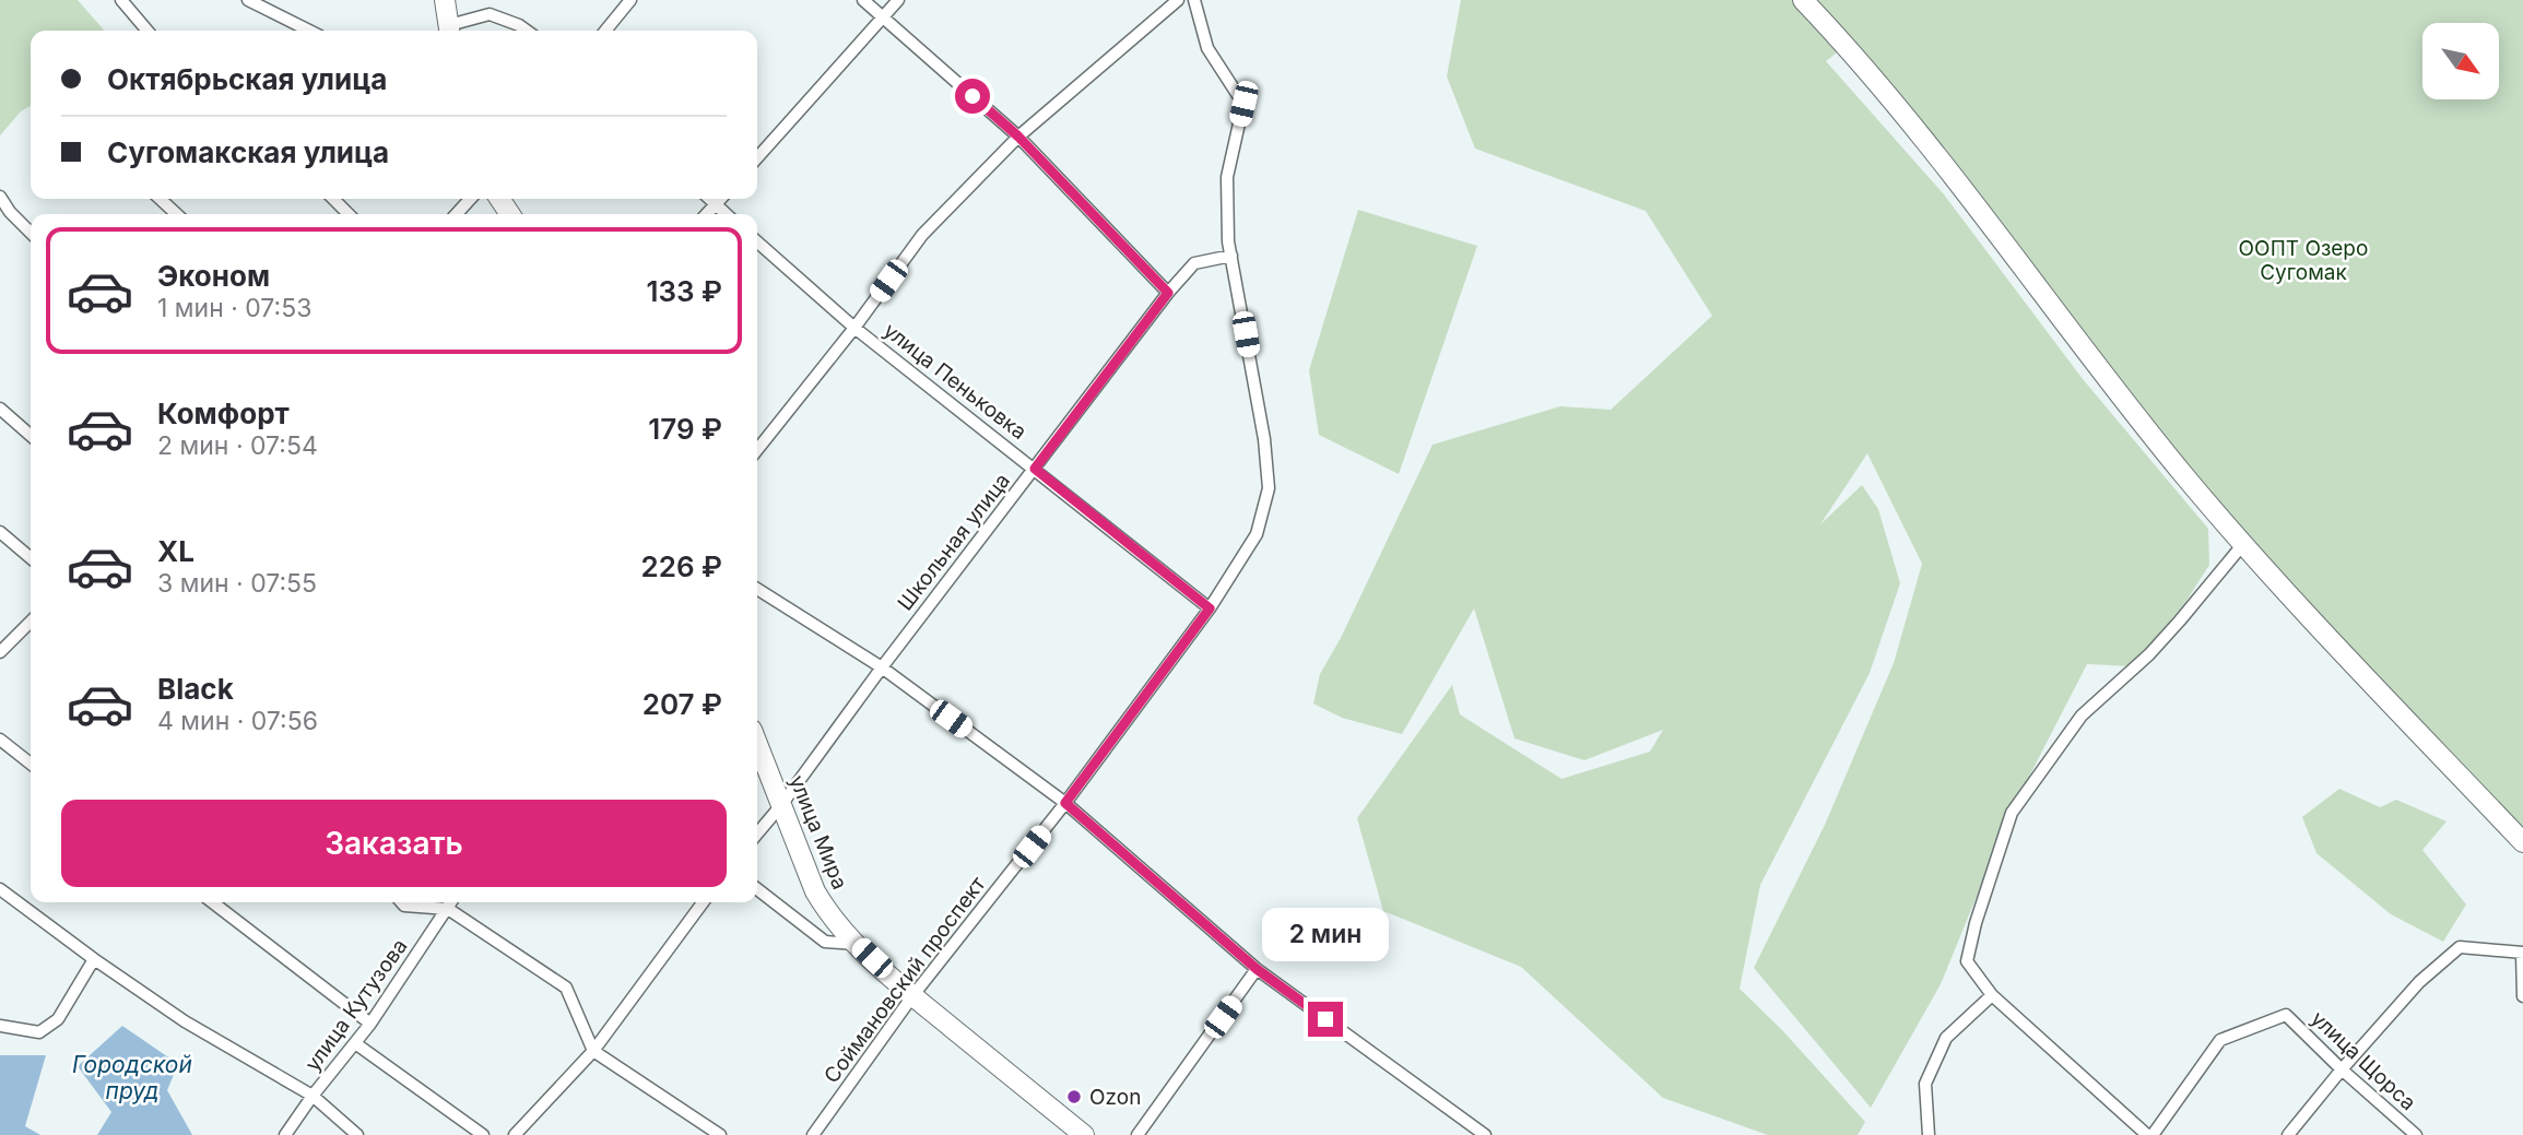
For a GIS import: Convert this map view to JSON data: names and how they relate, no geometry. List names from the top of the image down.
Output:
{
  "streets": {
    "main road": ["улица Мира"],
    "street": [
      "улица Пеньковка",
      "Школьная улица",
      "Соймановский проспект",
      "улица Кутузова",
      "улица Щорса"
    ]
  },
  "crossings": [
    ["улица Пеньковка", "Школьная улица"],
    ["улица Пеньковка", "Соймановский проспект"],
    ["Школьная улица", "улица Мира"],
    ["Школьная улица", "Соймановский проспект"],
    ["улица Мира", "Соймановский проспект"]
  ],
  "water": ["Городской пруд"],
  "parks": ["ООПТ Озеро Сугомак"],
  "places": ["Ozon"],
  "north": "bottom right",
  "page": {
    "banner": ["Октябрьская улица", "Сугомакская улица"],
    "list": [
      {
        "name": "Эконом",
        "note": "1 мин · 07:53",
        "value": "133 ₽"
      },
      {
        "name": "Комфорт",
        "note": "2 мин · 07:54",
        "value": "179 ₽"
      },
      {
        "name": "XL",
        "note": "3 мин · 07:55",
        "value": "226 ₽"
      },
      {
        "name": "Black",
        "note": "4 мин · 07:56",
        "value": "207 ₽"
      }
    ],
    "buttons": "Заказать",
    "bubble": "2 мин"
  }
}
